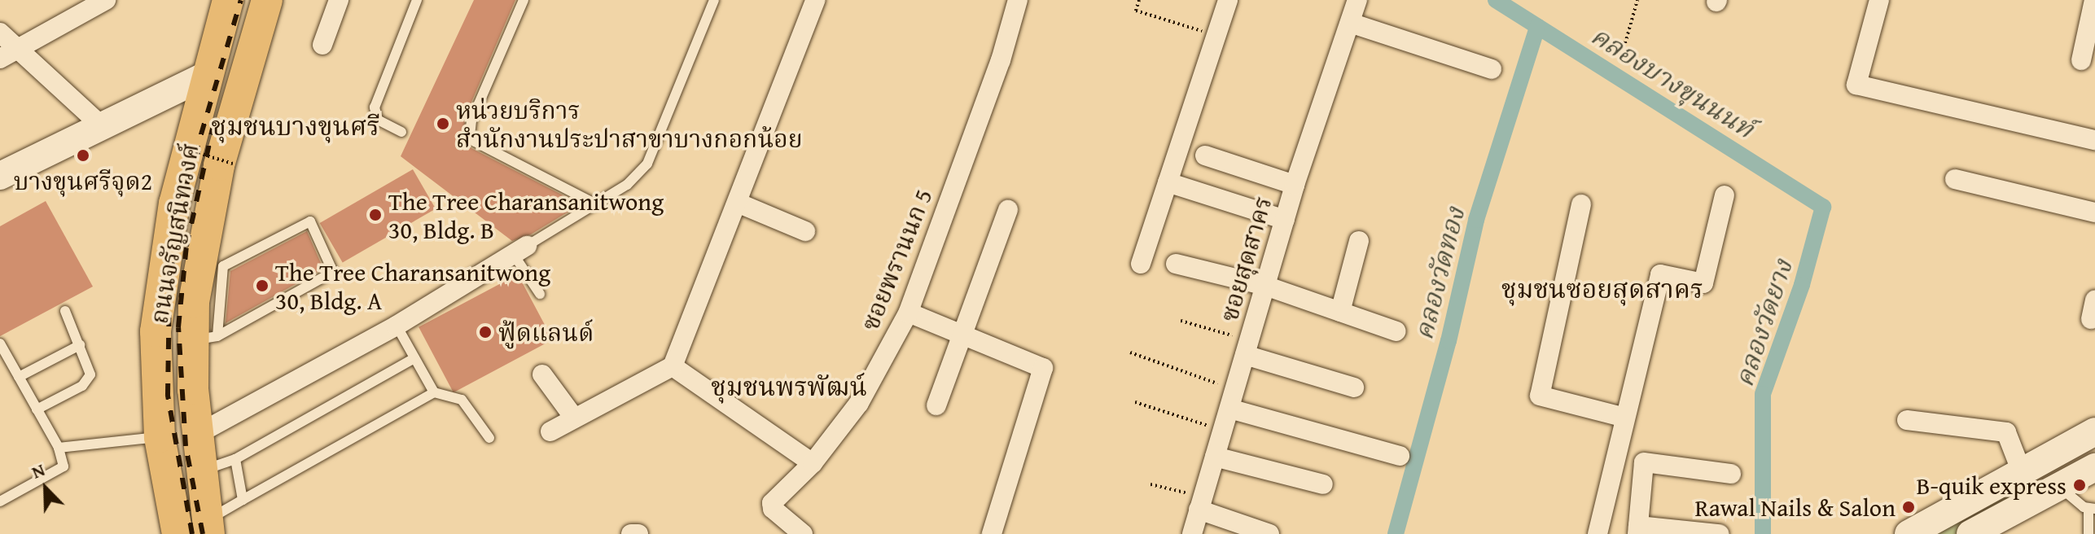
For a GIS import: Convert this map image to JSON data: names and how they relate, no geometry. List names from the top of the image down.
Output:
{
  "streets": {
    "main road": ["ถนนจรัญสนิทวงศ์"],
    "street": ["ซอยสุดสาคร", "ซอยพรานนก 5"]
  },
  "districts": ["ชุมชนบางขุนศรี", "ชุมชนซอยสุดสาคร", "ชุมชนพรพัฒน์"],
  "water": ["คลองบางขุนนนท์", "คลองวัดทอง", "คลองวัดยาง"],
  "places": [
    "หน่วยบริการ สำนักงานประปาสาขาบางกอกน้อย",
    "บางขุนศรีจุด2",
    "The Tree Charansanitwong 30, Bldg. B",
    "The Tree Charansanitwong 30, Bldg. A",
    "ฟู้ดแลนด์",
    "B-quik express",
    "Rawal Nails & Salon"
  ],
  "north": "top left"
}
